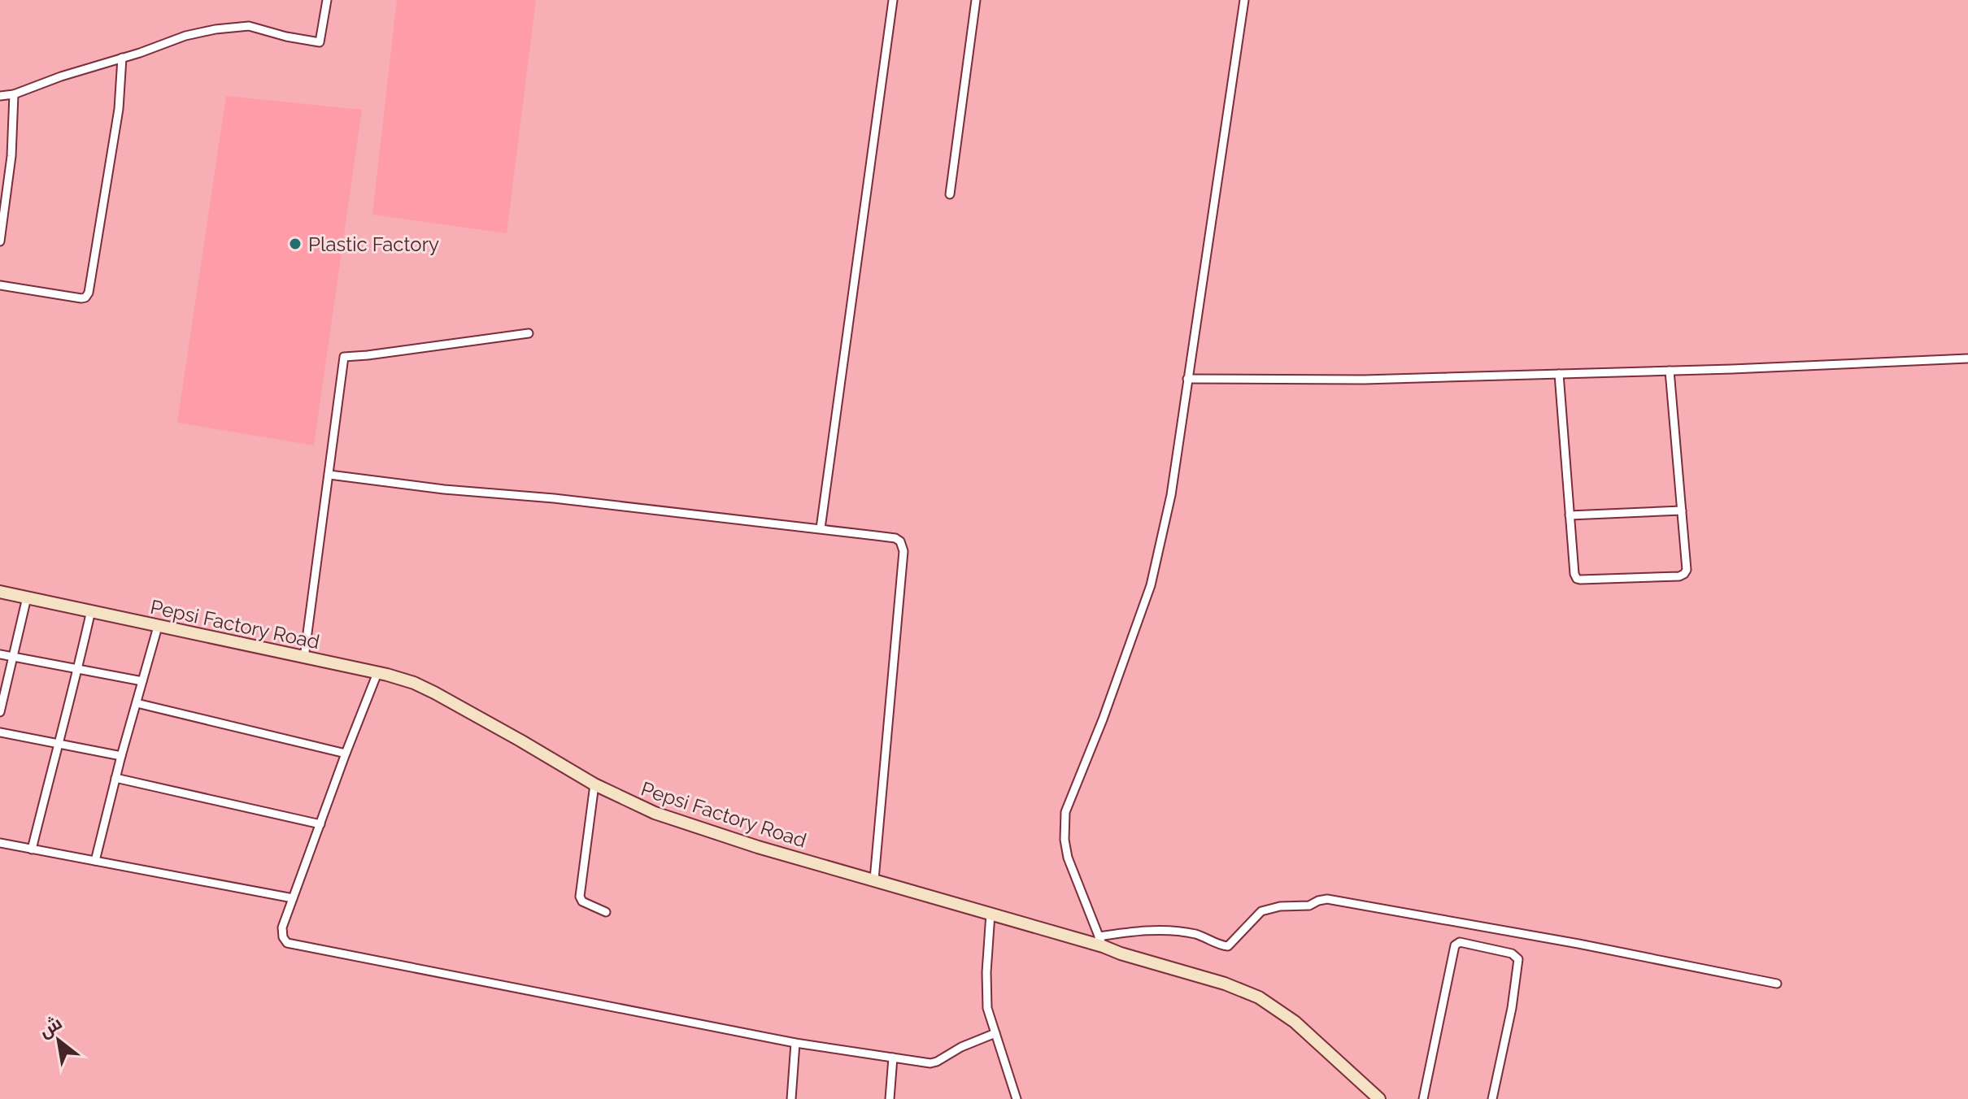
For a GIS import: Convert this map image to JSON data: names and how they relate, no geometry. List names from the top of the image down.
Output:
{
  "streets": {
    "main road": ["Pepsi Factory Road"]
  },
  "places": ["Plastic Factory"],
  "north": "top left"
}
